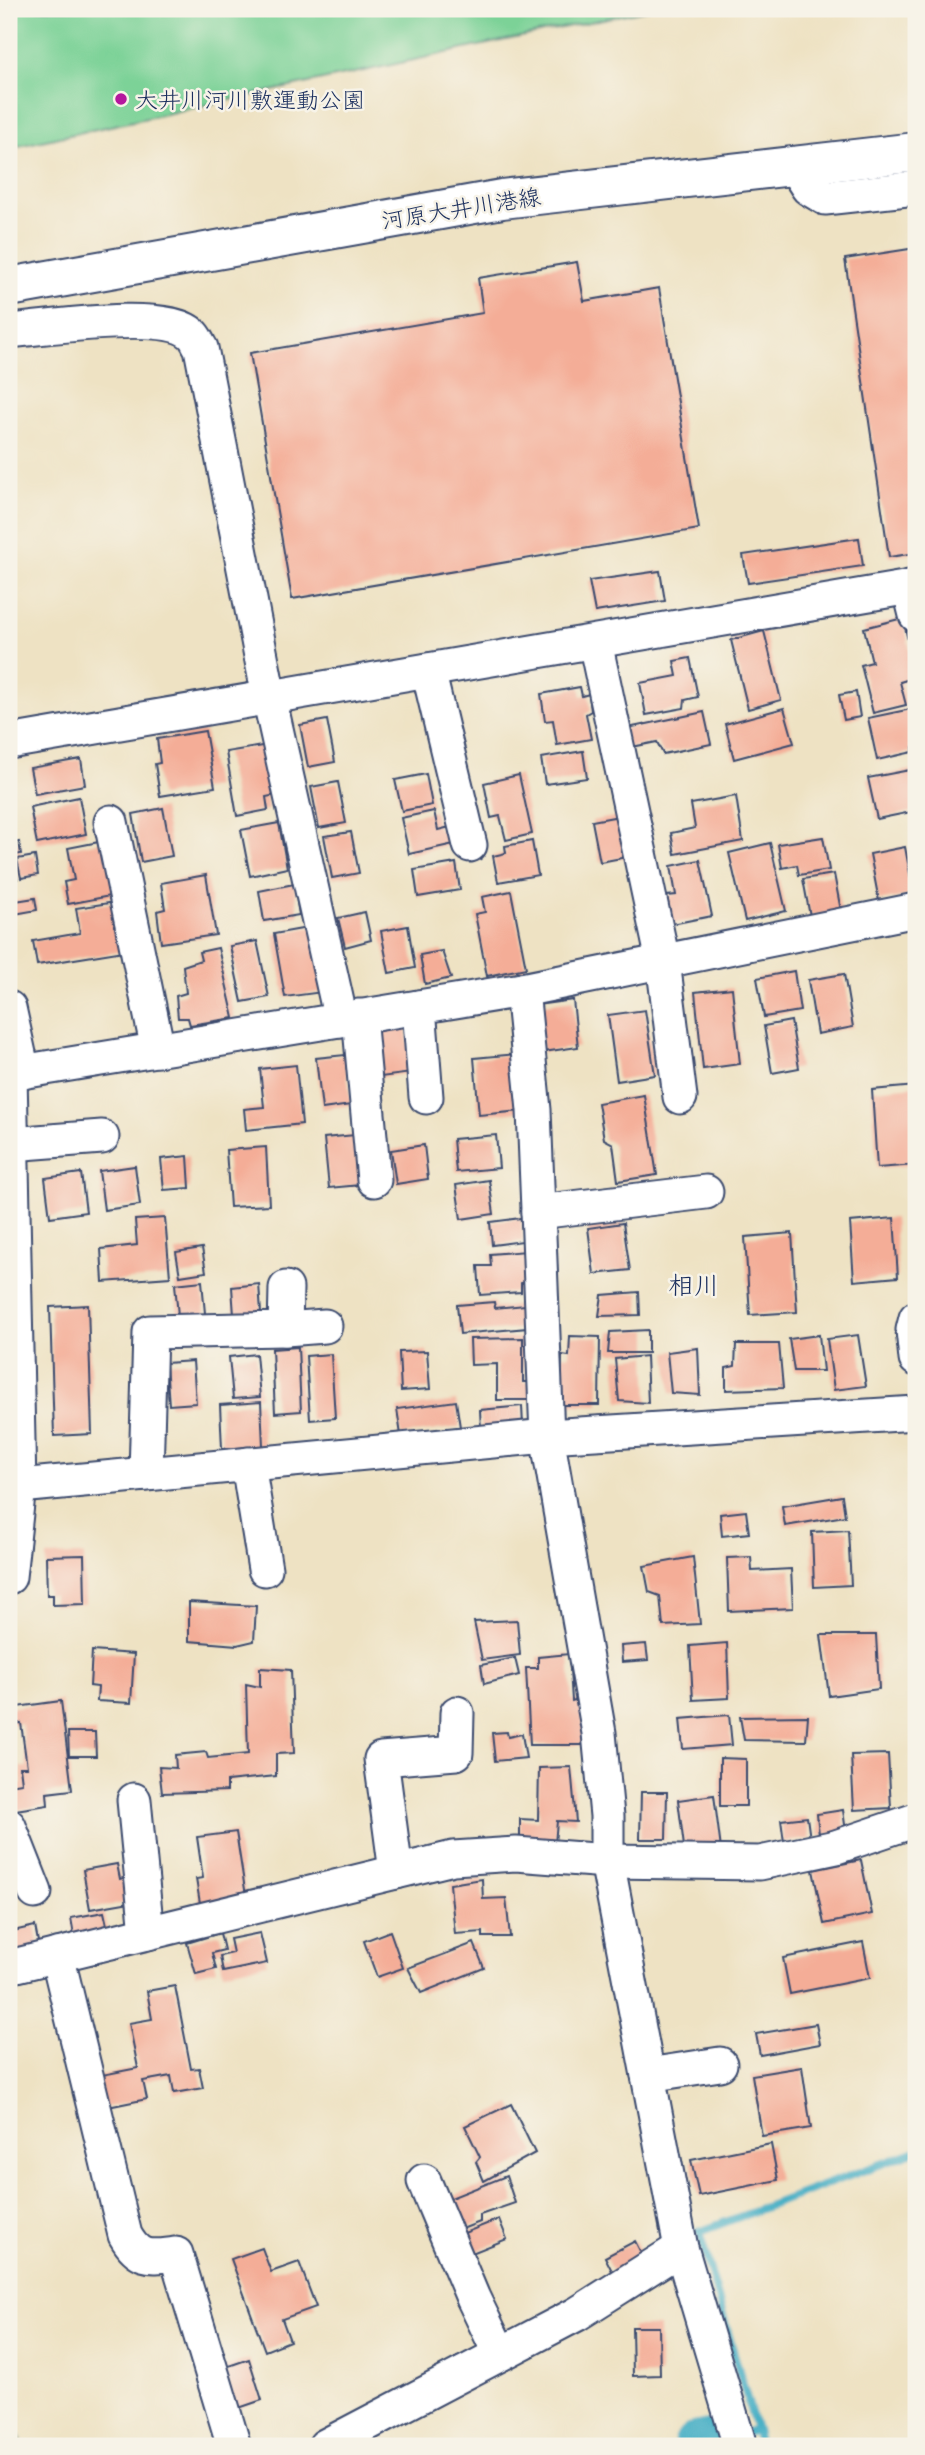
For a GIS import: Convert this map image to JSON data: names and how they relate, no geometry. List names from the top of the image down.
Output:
{
  "streets": {
    "main road": ["河原大井川港線"]
  },
  "districts": ["相川"],
  "places": ["大井川河川敷運動公園"]
}
